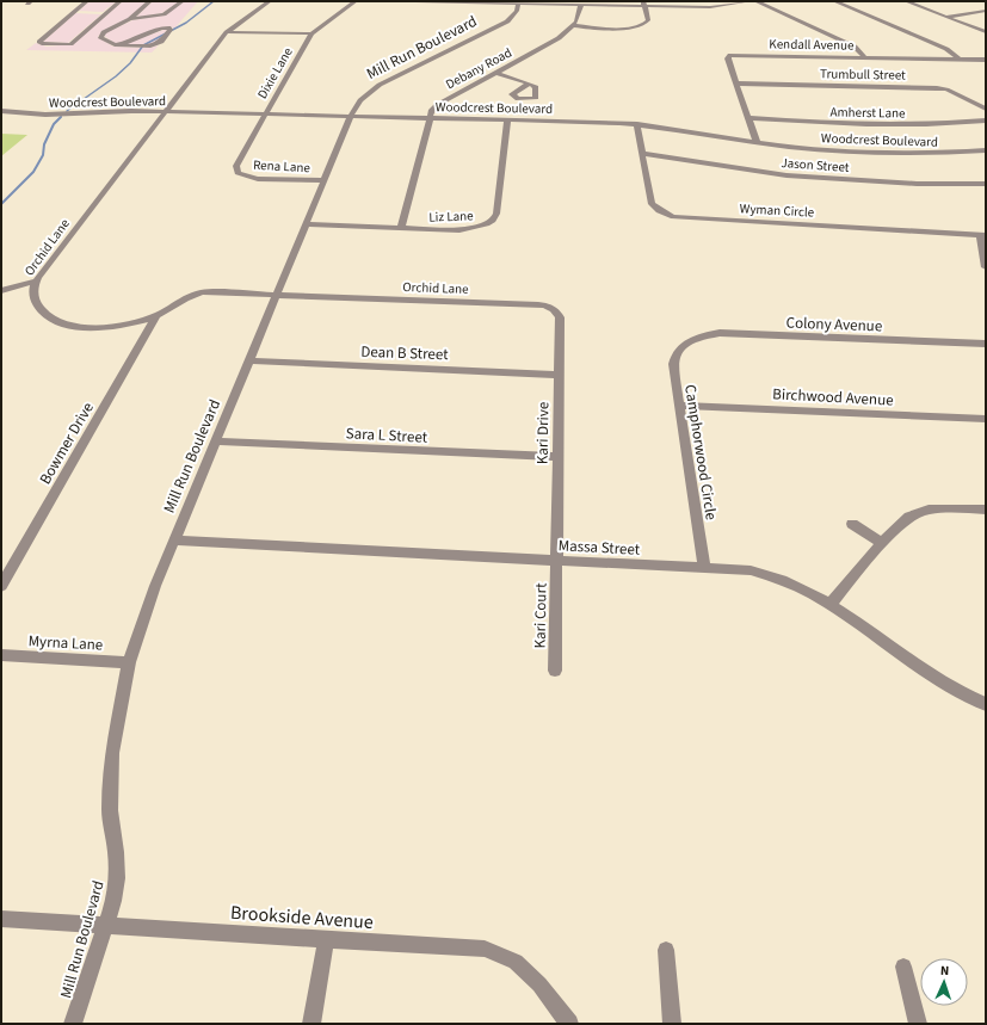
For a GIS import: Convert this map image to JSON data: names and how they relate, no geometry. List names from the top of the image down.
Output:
{
  "streets": {
    "street": [
      "Kendall Avenue",
      "Mill Run Boulevard",
      "Debany Road",
      "Dixie Lane",
      "Trumbull Street",
      "Woodcrest Boulevard",
      "Amherst Lane",
      "Jason Street",
      "Rena Lane",
      "Wyman Circle",
      "Liz Lane",
      "Orchid Lane",
      "Colony Avenue",
      "Dean B Street",
      "Birchwood Avenue",
      "Kari Drive",
      "Sara L Street",
      "Bowmer Drive",
      "Camphorwood Circle",
      "Massa Street",
      "Kari Court",
      "Myrna Lane",
      "Brookside Avenue"
    ]
  },
  "crossings": [
    ["Kendall Avenue", "Trumbull Street"],
    ["Kendall Avenue", "Woodcrest Boulevard"],
    ["Kendall Avenue", "Amherst Lane"],
    ["Mill Run Boulevard", "Woodcrest Boulevard"],
    ["Mill Run Boulevard", "Rena Lane"],
    ["Mill Run Boulevard", "Liz Lane"],
    ["Mill Run Boulevard", "Orchid Lane"],
    ["Mill Run Boulevard", "Dean B Street"],
    ["Mill Run Boulevard", "Sara L Street"],
    ["Mill Run Boulevard", "Massa Street"],
    ["Mill Run Boulevard", "Myrna Lane"],
    ["Mill Run Boulevard", "Brookside Avenue"],
    ["Debany Road", "Woodcrest Boulevard"],
    ["Debany Road", "Liz Lane"],
    ["Dixie Lane", "Woodcrest Boulevard"],
    ["Dixie Lane", "Rena Lane"],
    ["Woodcrest Boulevard", "Wyman Circle"],
    ["Woodcrest Boulevard", "Liz Lane"],
    ["Woodcrest Boulevard", "Orchid Lane"],
    ["Jason Street", "Wyman Circle"],
    ["Orchid Lane", "Kari Drive"],
    ["Orchid Lane", "Bowmer Drive"],
    ["Colony Avenue", "Camphorwood Circle"],
    ["Dean B Street", "Kari Drive"],
    ["Birchwood Avenue", "Camphorwood Circle"],
    ["Kari Drive", "Sara L Street"],
    ["Kari Drive", "Massa Street"],
    ["Kari Drive", "Kari Court"],
    ["Camphorwood Circle", "Massa Street"],
    ["Massa Street", "Kari Court"]
  ],
  "north": "top"
}
